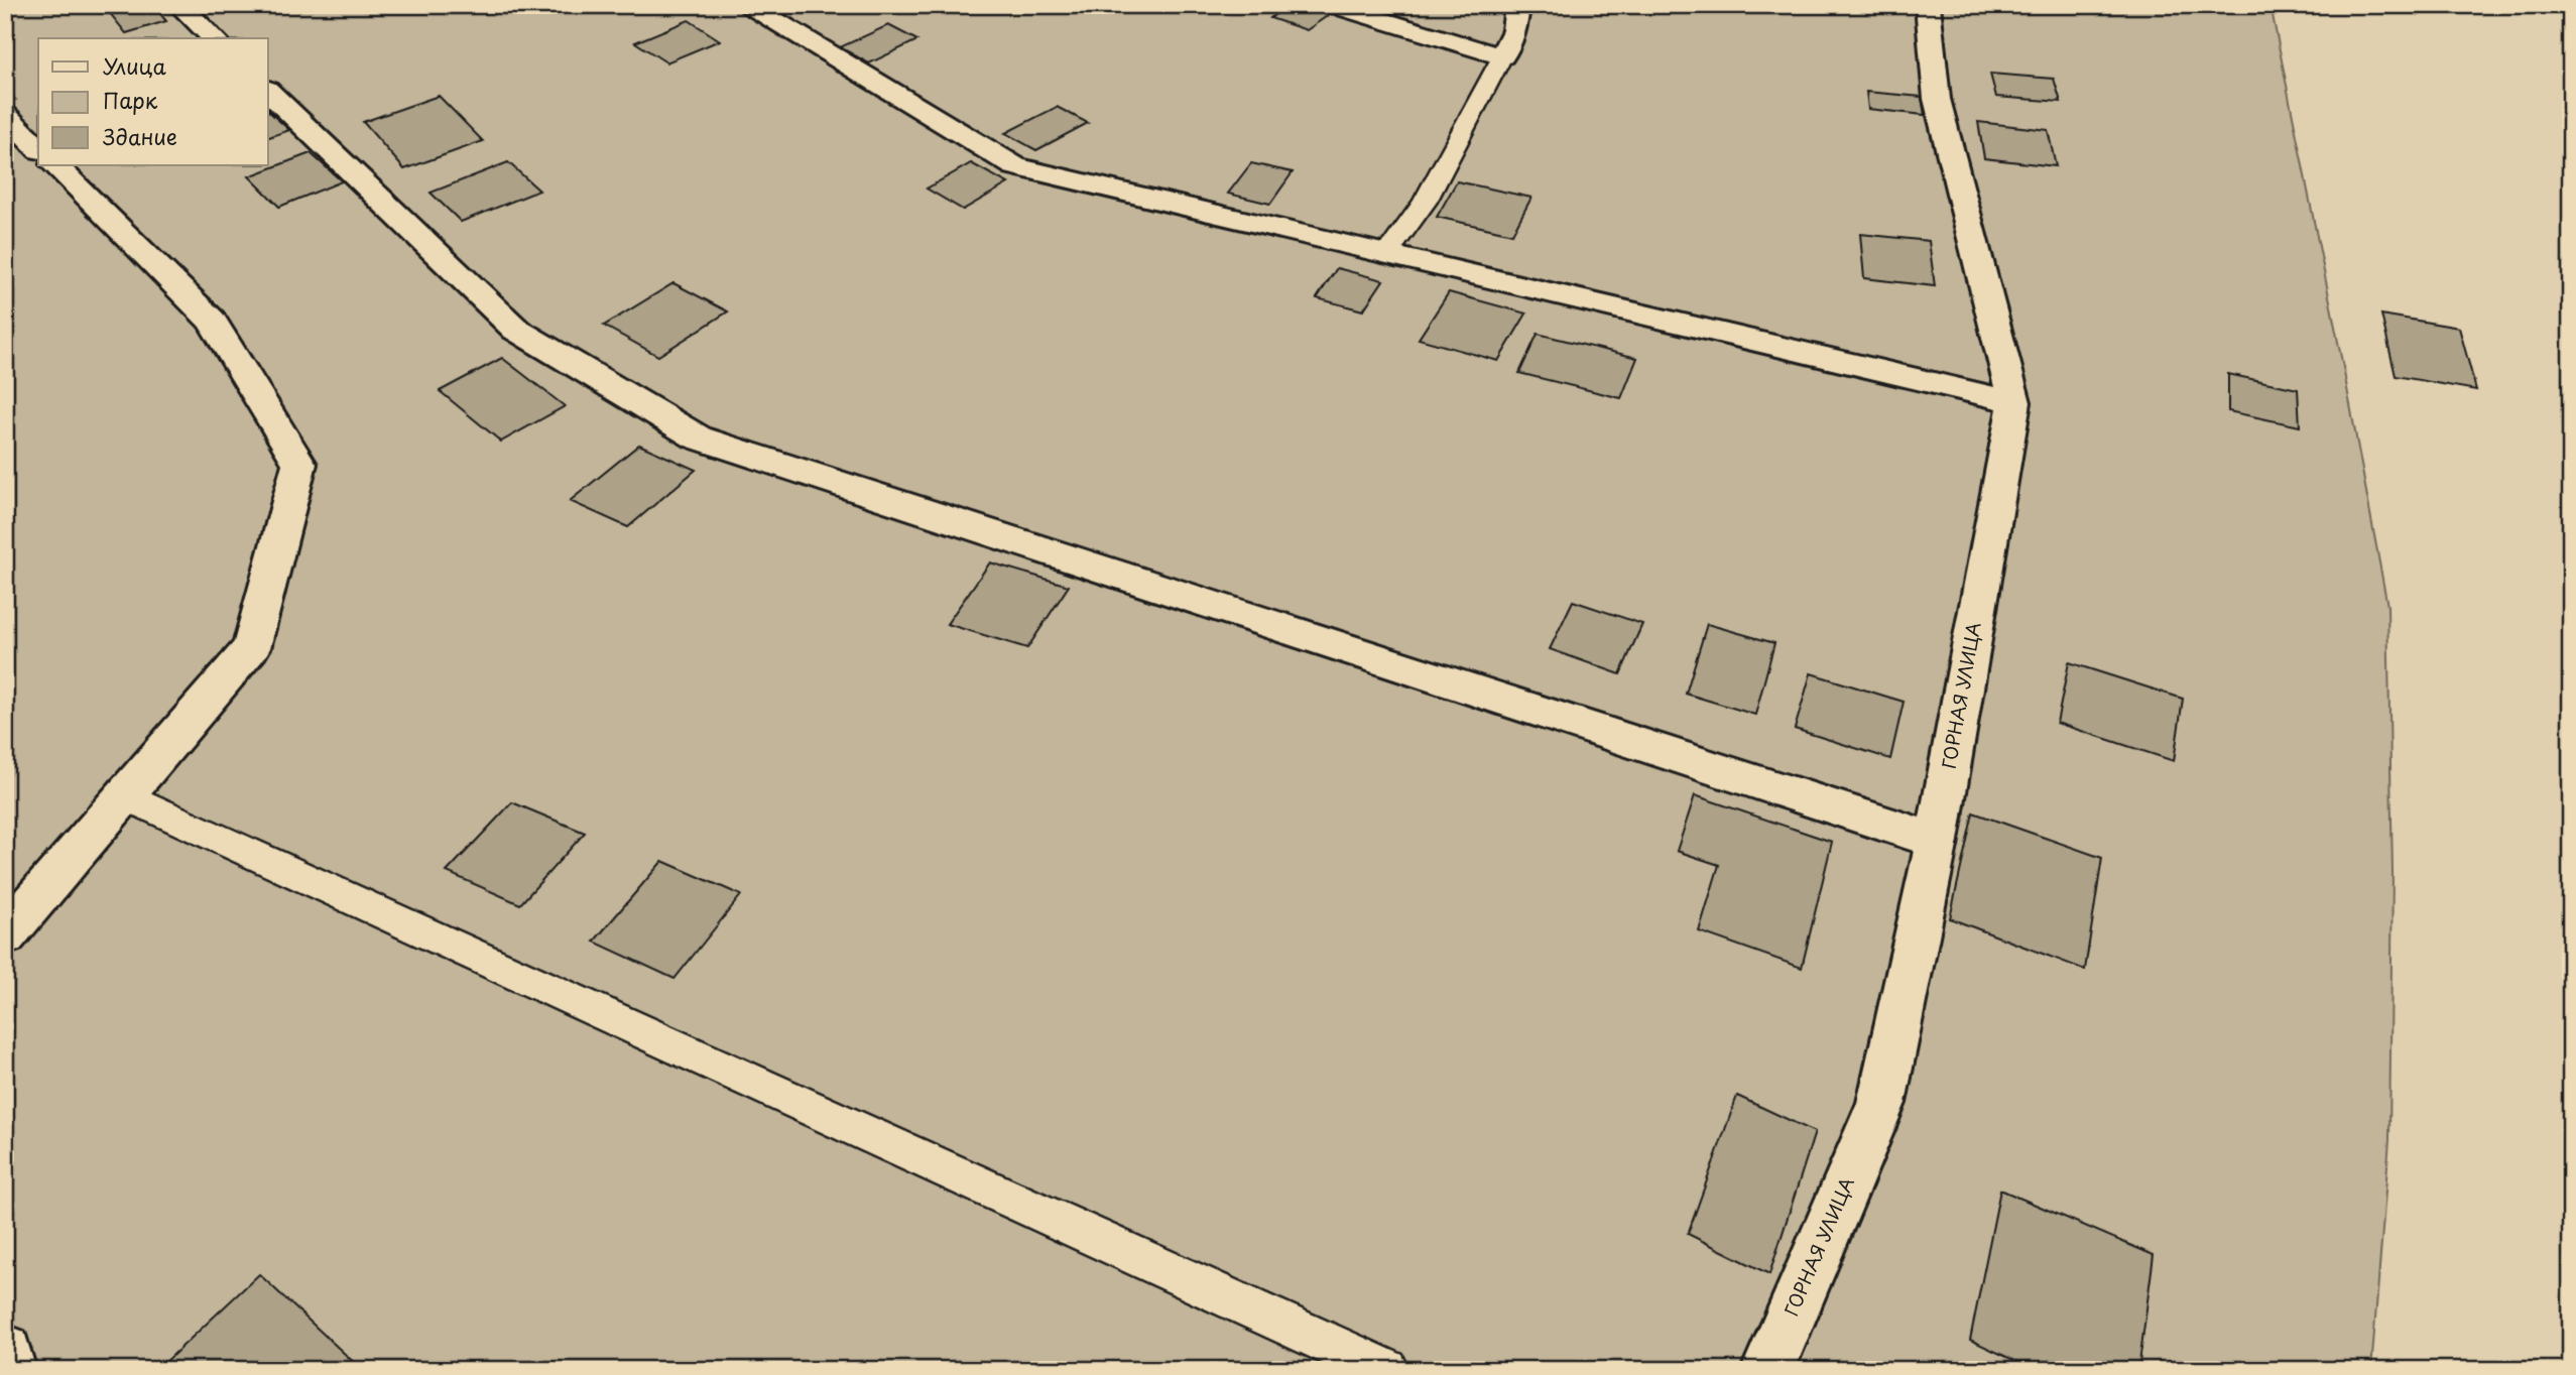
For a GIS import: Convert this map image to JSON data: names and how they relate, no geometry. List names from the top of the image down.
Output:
{
  "streets": {
    "street": ["ГОРНАЯ УЛИЦА"]
  },
  "legend": ["Улица", "Парк", "Здание"]
}
